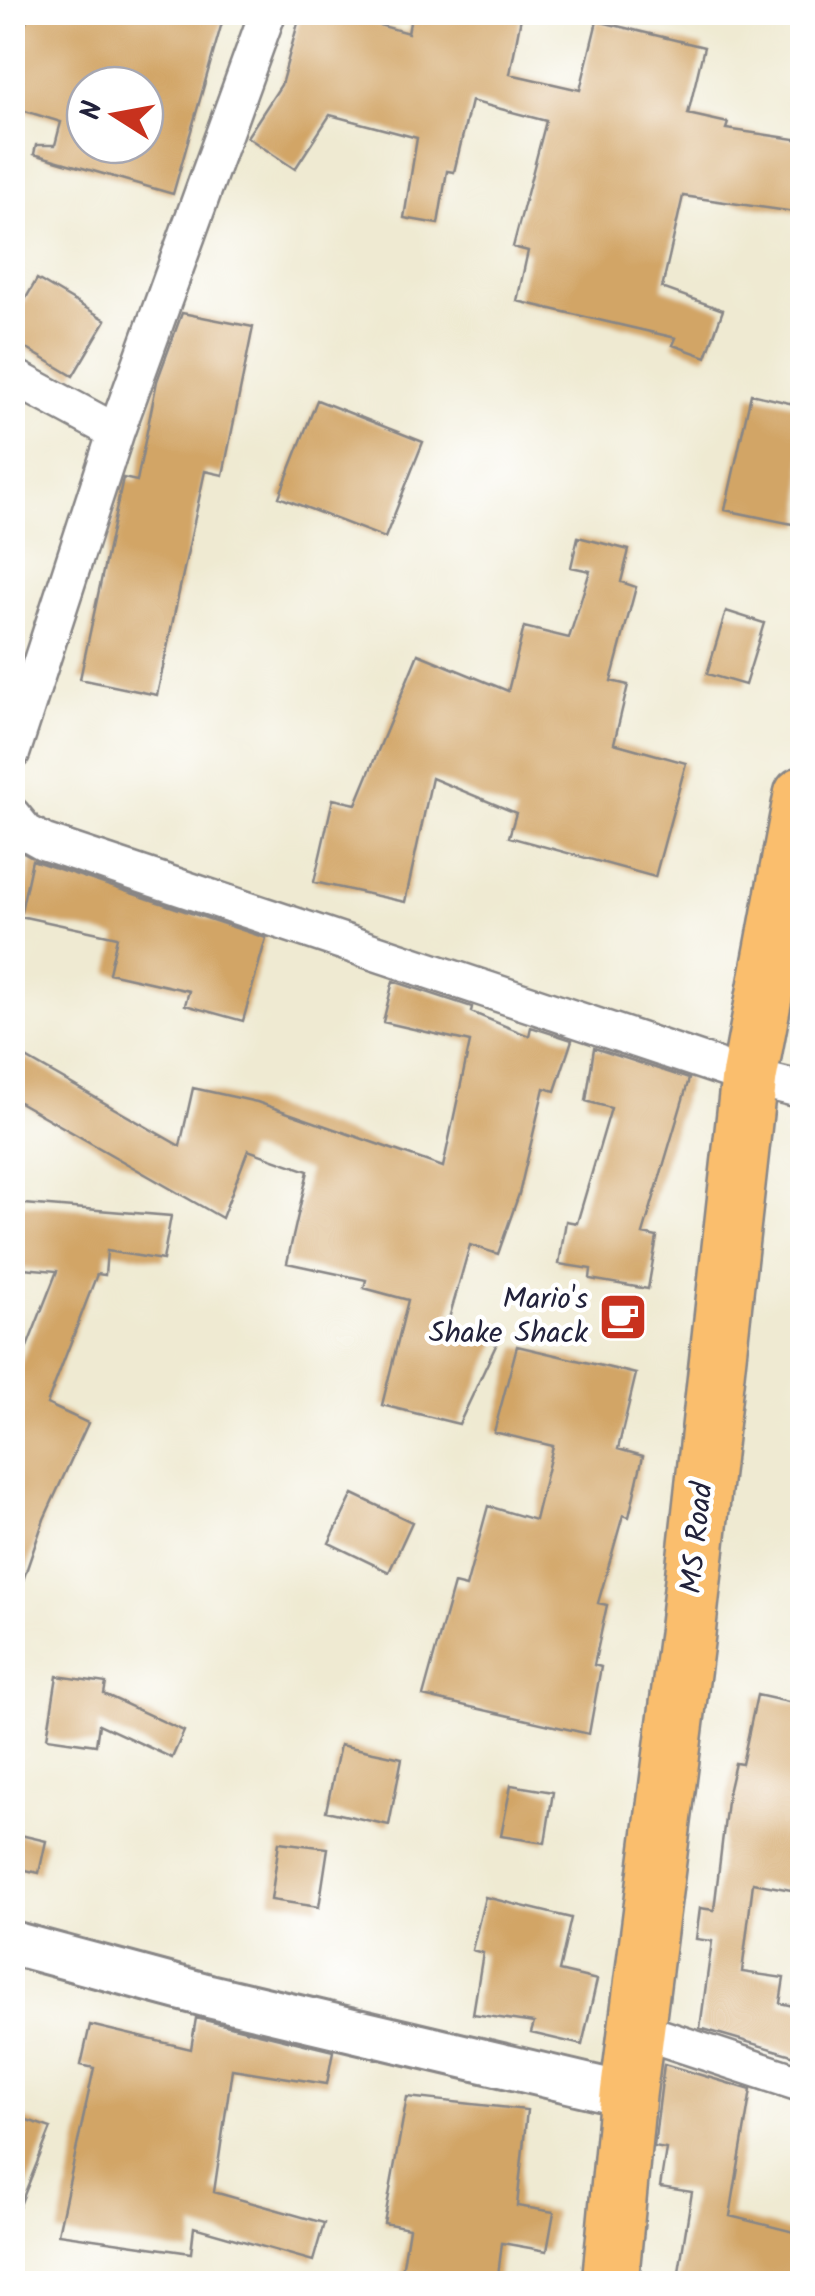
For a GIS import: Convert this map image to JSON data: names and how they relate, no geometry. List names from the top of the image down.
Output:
{
  "streets": {
    "highway": ["MS Road"]
  },
  "places": {
    "cafe": ["Mario's Shake Shack"]
  },
  "north": "left"
}
